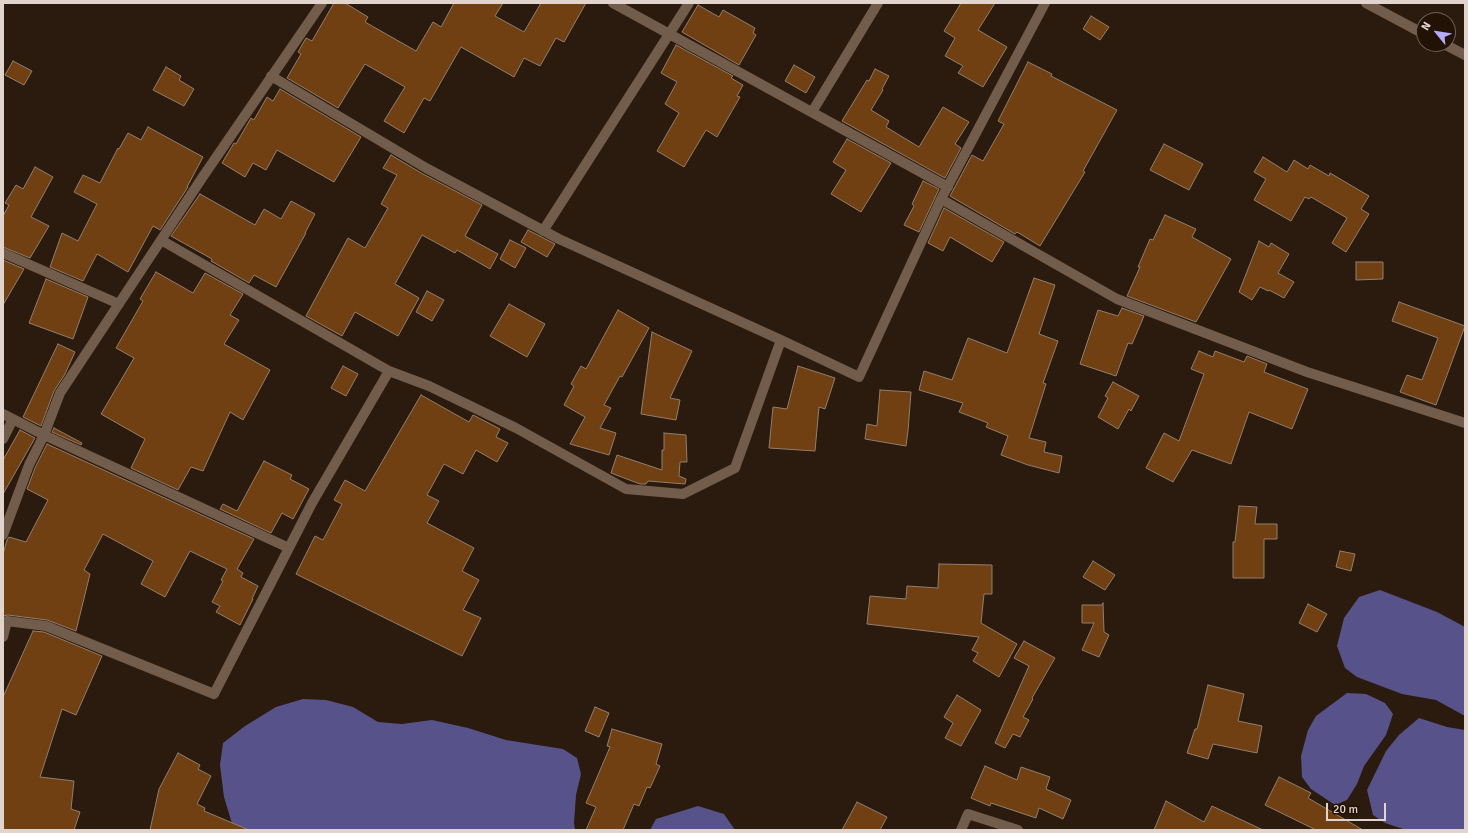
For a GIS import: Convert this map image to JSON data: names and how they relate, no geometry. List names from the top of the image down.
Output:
{
  "scale_bar": "20 m",
  "north": "top left"
}
